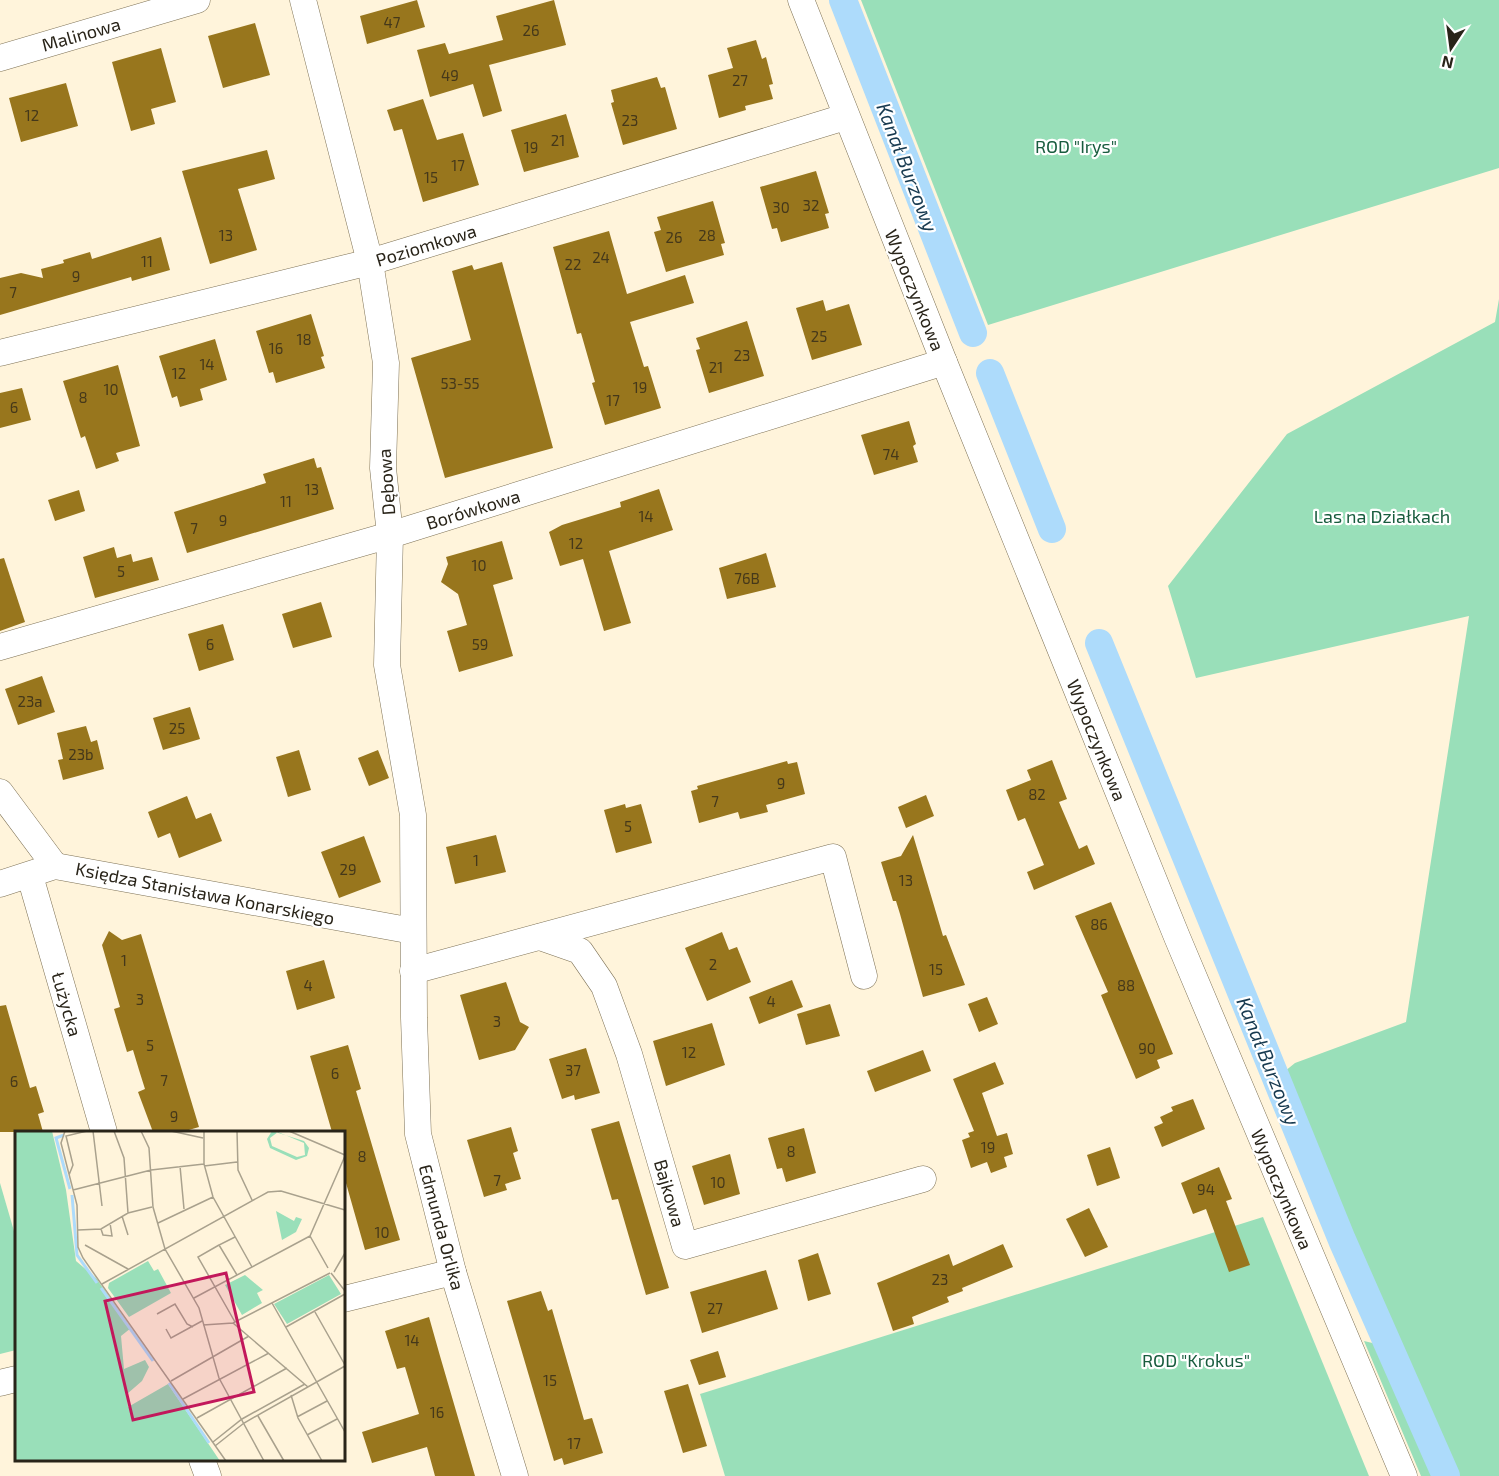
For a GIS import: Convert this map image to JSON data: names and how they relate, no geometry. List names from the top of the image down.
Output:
{
  "streets": {
    "street": [
      "Malinowa",
      "Poziomkowa",
      "Wypoczynkowa",
      "Dębowa",
      "Borówkowa",
      "Księdza Stanisława Konarskiego",
      "Łużycka",
      "Bajkowa",
      "Edmunda Orlika"
    ]
  },
  "crossings": [
    ["Poziomkowa", "Wypoczynkowa"],
    ["Poziomkowa", "Dębowa"],
    ["Wypoczynkowa", "Borówkowa"],
    ["Dębowa", "Borówkowa"],
    ["Dębowa", "Księdza Stanisława Konarskiego"],
    ["Dębowa", "Edmunda Orlika"],
    ["Księdza Stanisława Konarskiego", "Łużycka"]
  ],
  "water": ["Kanał Burzowy"],
  "parks": ["ROD \"Irys\"", "Las na Działkach", "ROD \"Krokus\""],
  "house_numbers": [
    "47",
    "26",
    "49",
    "27",
    "12",
    "23",
    "21",
    "19",
    "17",
    "15",
    "32",
    "30",
    "13",
    "28",
    "26",
    "24",
    "11",
    "22",
    "9",
    "7",
    "25",
    "18",
    "16",
    "23",
    "14",
    "21",
    "12",
    "53-55",
    "19",
    "10",
    "8",
    "17",
    "6",
    "74",
    "13",
    "11",
    "14",
    "9",
    "7",
    "12",
    "10",
    "5",
    "76B",
    "6",
    "59",
    "23a",
    "25",
    "23b",
    "9",
    "82",
    "7",
    "5",
    "1",
    "29",
    "13",
    "86",
    "1",
    "2",
    "15",
    "4",
    "88",
    "3",
    "4",
    "3",
    "5",
    "90",
    "12",
    "37",
    "6",
    "7",
    "6",
    "9",
    "19",
    "8",
    "8",
    "7",
    "10",
    "94",
    "10",
    "23",
    "27",
    "14",
    "15",
    "16",
    "17"
  ],
  "north": "bottom"
}
